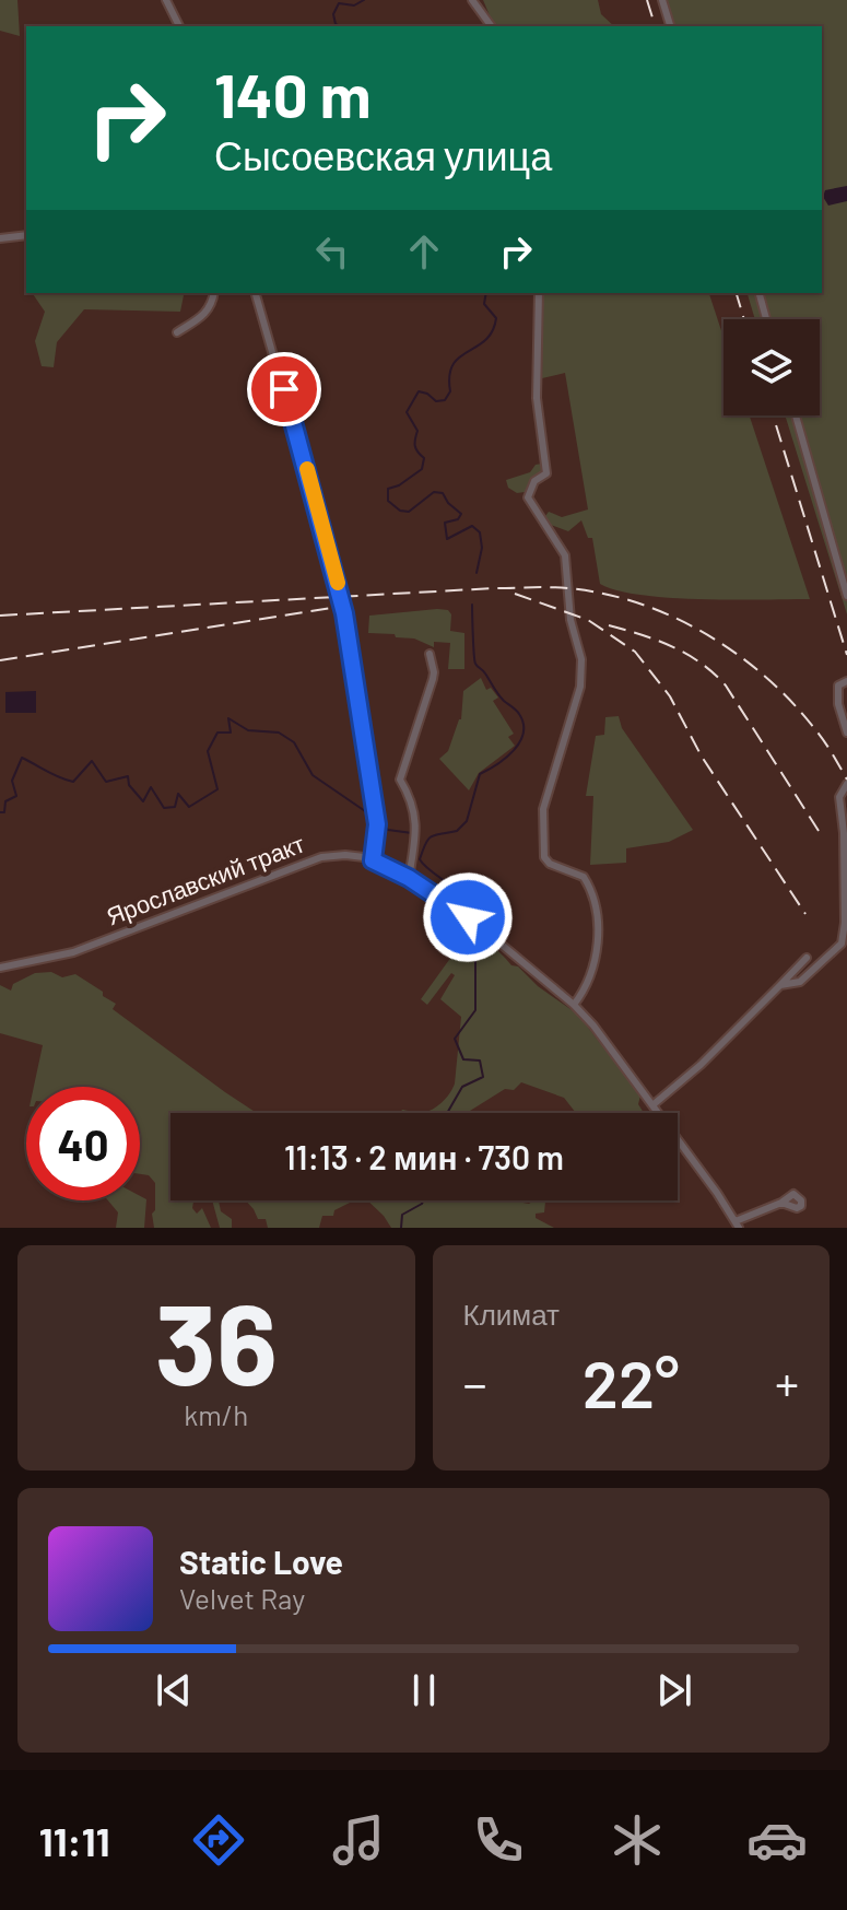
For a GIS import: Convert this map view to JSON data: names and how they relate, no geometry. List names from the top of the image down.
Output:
{
  "streets": {
    "street": ["Ярославский тракт"]
  },
  "page": {
    "turn": ["140 m", "Сысоевская улица"],
    "limit": "40",
    "trip": "11:13 · 2 мин · 730 m",
    "tile": [
      ["36", "km/h"],
      "Климат"
    ],
    "heat": ["−", "22°", "+"],
    "song": ["Static Love", "Velvet Ray"],
    "tabs": "11:11"
  }
}
